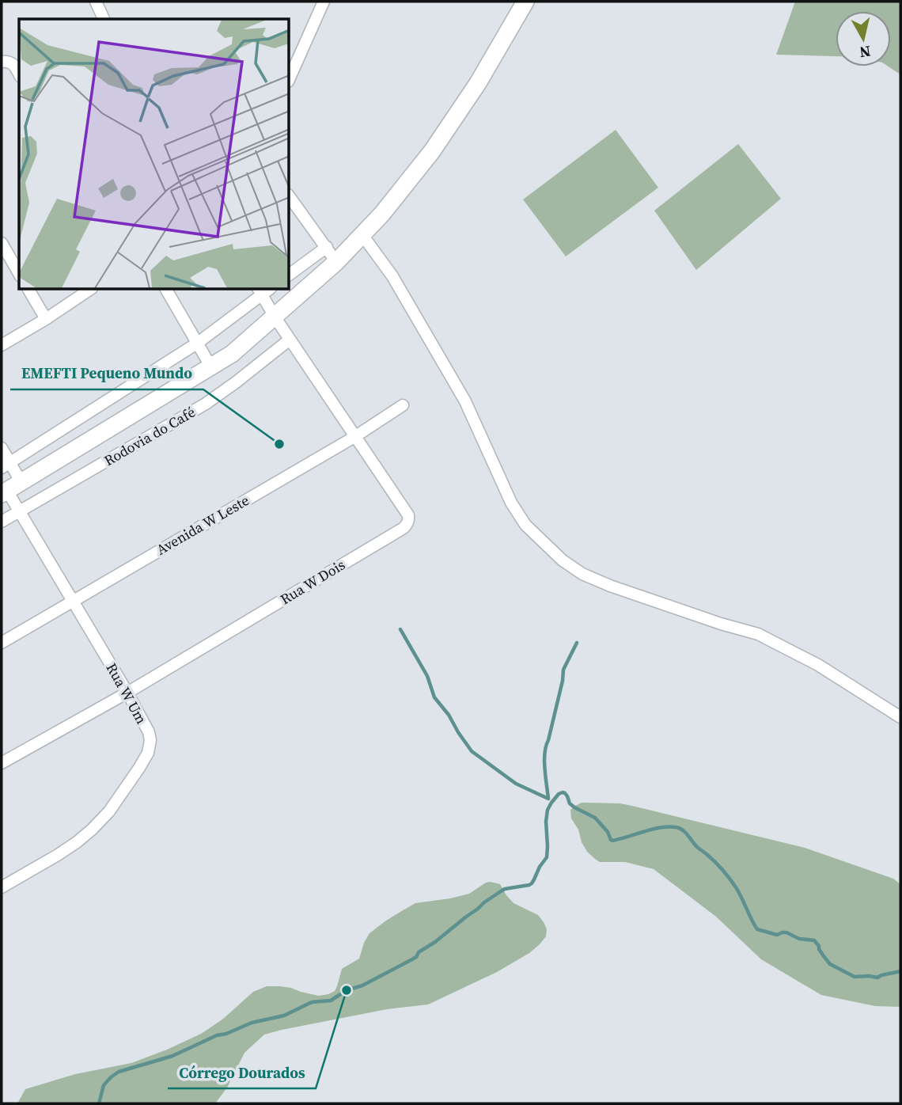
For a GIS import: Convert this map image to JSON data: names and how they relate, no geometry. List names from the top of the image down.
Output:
{
  "streets": {
    "street": [
      "Rodovia do Café",
      "Avenida W Leste",
      "Rua W Dois",
      "Rua W Um"
    ]
  },
  "crossings": [
    ["Rodovia do Café", "Rua W Dois"],
    ["Rodovia do Café", "Rua W Um"],
    ["Avenida W Leste", "Rua W Dois"],
    ["Avenida W Leste", "Rua W Um"],
    ["Rua W Dois", "Rua W Um"]
  ],
  "places": ["EMEFTI Pequeno Mundo", "Córrego Dourados"],
  "north": "bottom"
}
